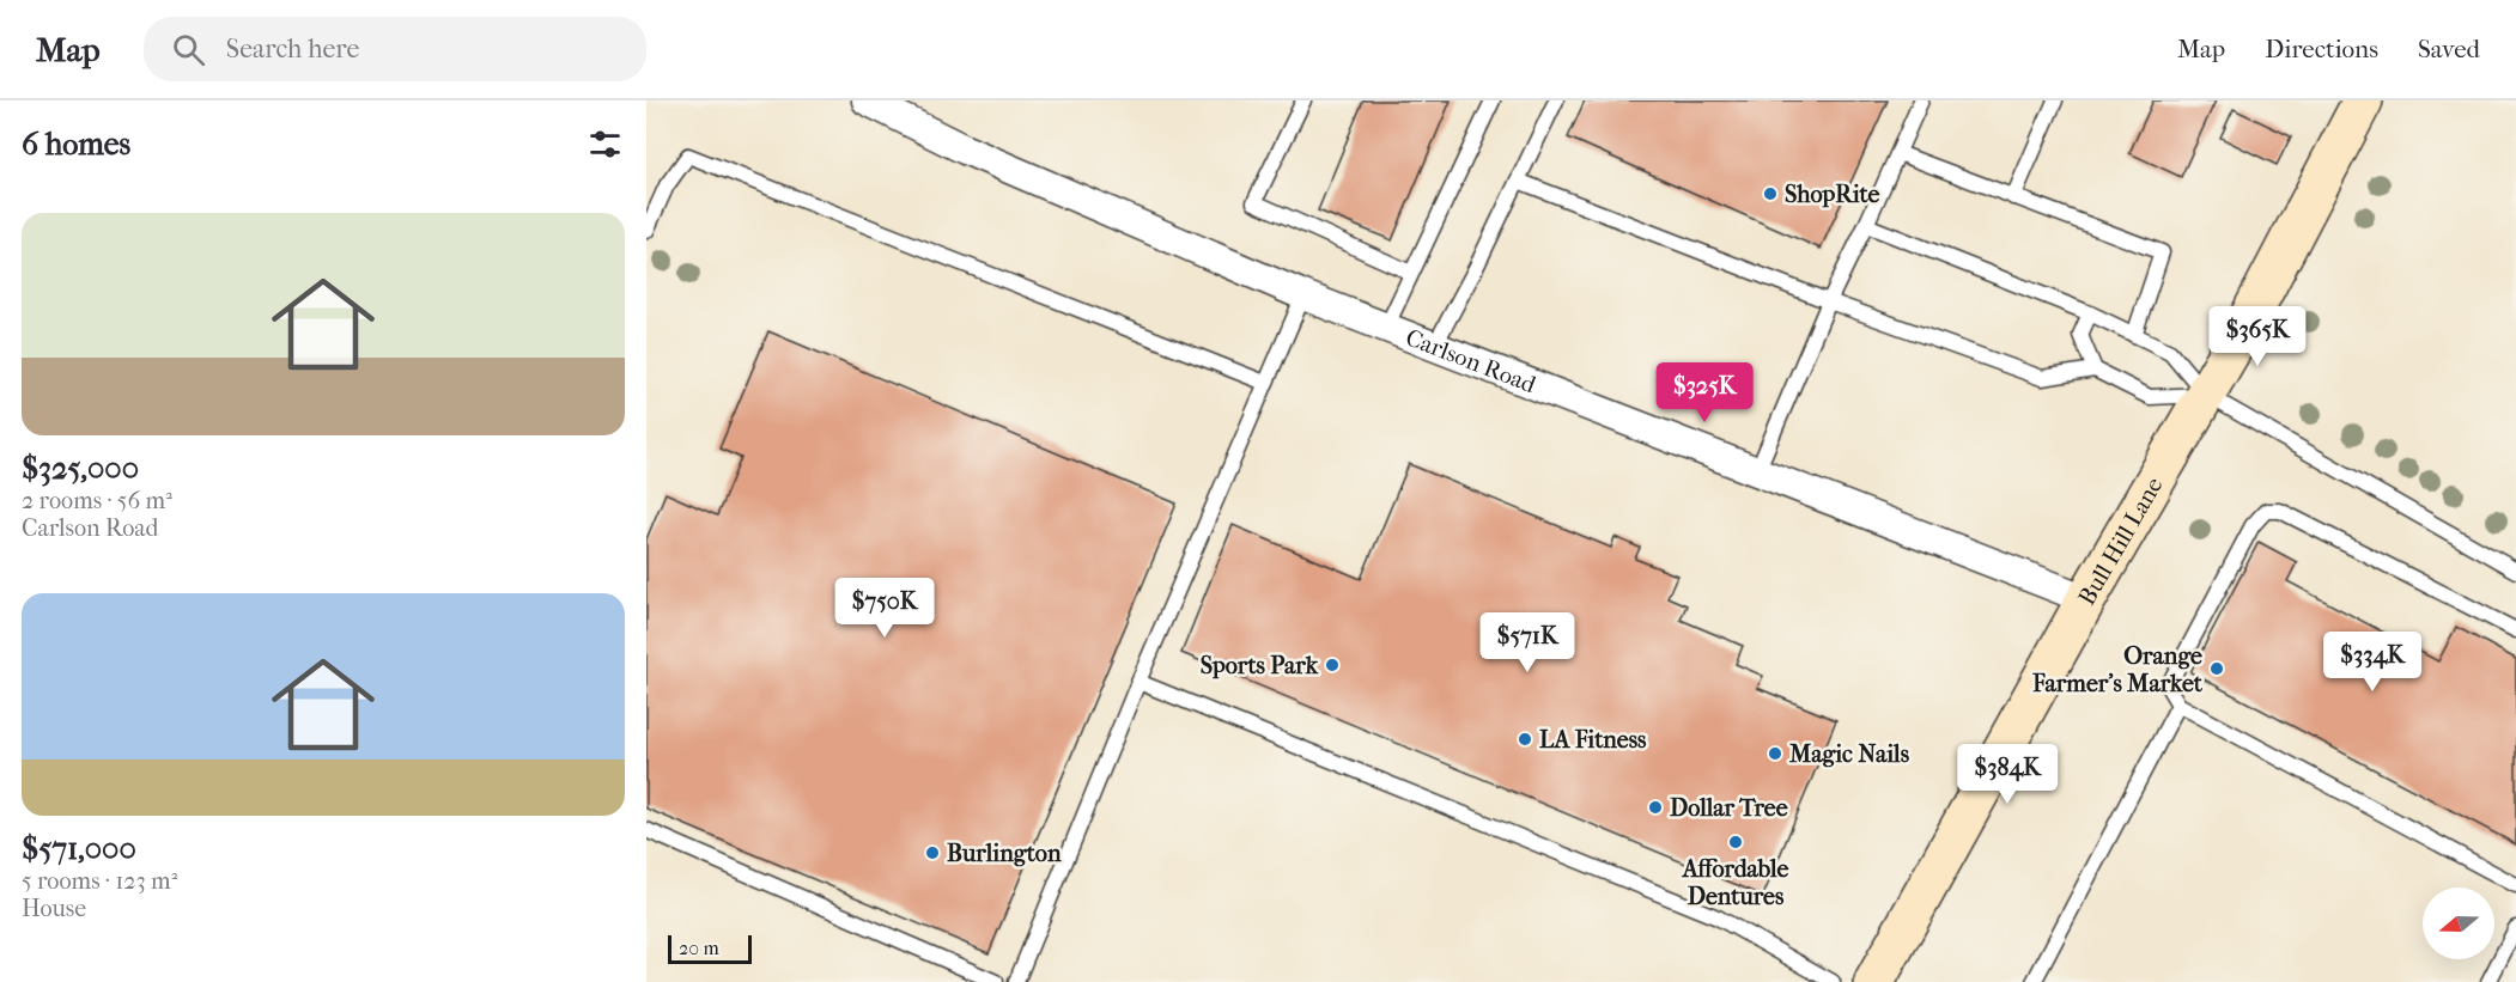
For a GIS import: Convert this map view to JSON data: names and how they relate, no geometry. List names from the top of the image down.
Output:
{
  "streets": {
    "main road": ["Bull Hill Lane"],
    "street": ["Carlson Road"]
  },
  "crossings": [
    ["Carlson Road", "Bull Hill Lane"]
  ],
  "places": [
    "ShopRite",
    "Sports Park",
    "Orange Farmer's Market",
    "LA Fitness",
    "Magic Nails",
    "Dollar Tree",
    "Affordable Dentures",
    "Burlington"
  ],
  "scale_bar": "20 m",
  "north": "left",
  "page": {
    "header": "Map",
    "search": "Search here",
    "nav": ["Map", "Directions", "Saved"],
    "heading": "6 homes",
    "list": [
      {
        "name": "$325,000",
        "note": "2 rooms · 56 m² · Carlson Road"
      },
      {
        "name": "$571,000",
        "note": "5 rooms · 123 m² · House"
      }
    ],
    "price": [
      "$365K",
      "$325K",
      "$750K",
      "$571K",
      "$334K",
      "$384K"
    ],
    "scale": "20 m"
  }
}
